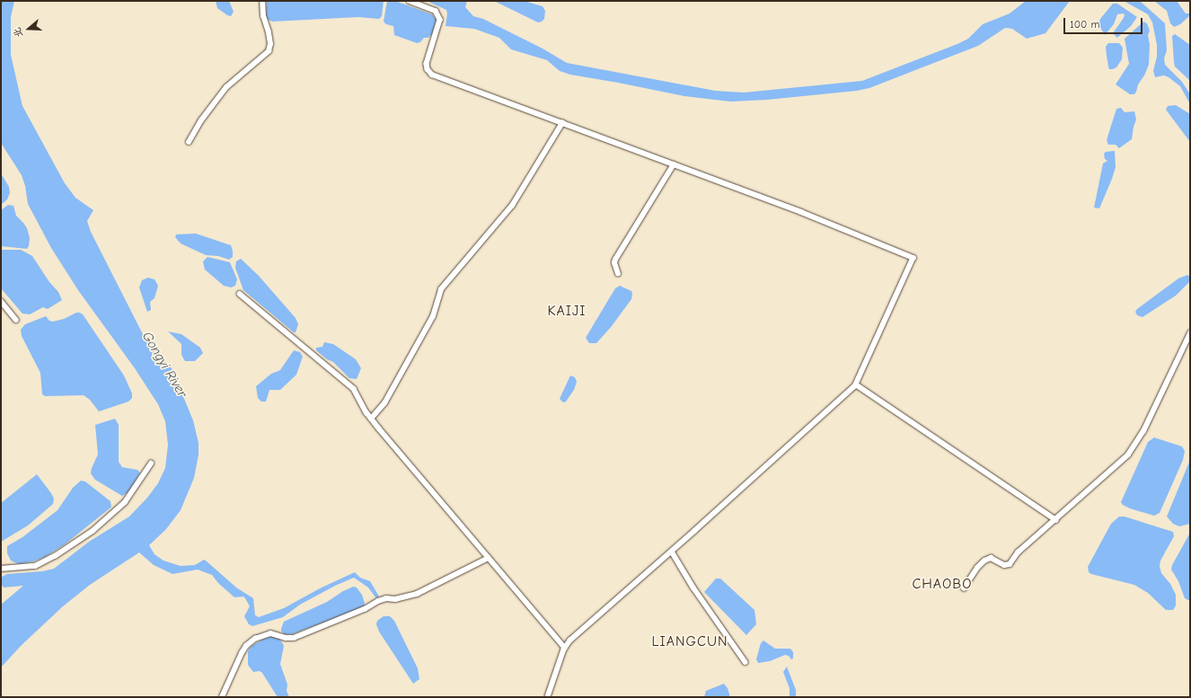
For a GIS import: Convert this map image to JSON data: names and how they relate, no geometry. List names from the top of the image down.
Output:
{
  "districts": ["KAIJI", "CHAOBO", "LIANGCUN"],
  "water": ["Gongyi River"],
  "scale_bar": "100 m",
  "north": "left"
}
